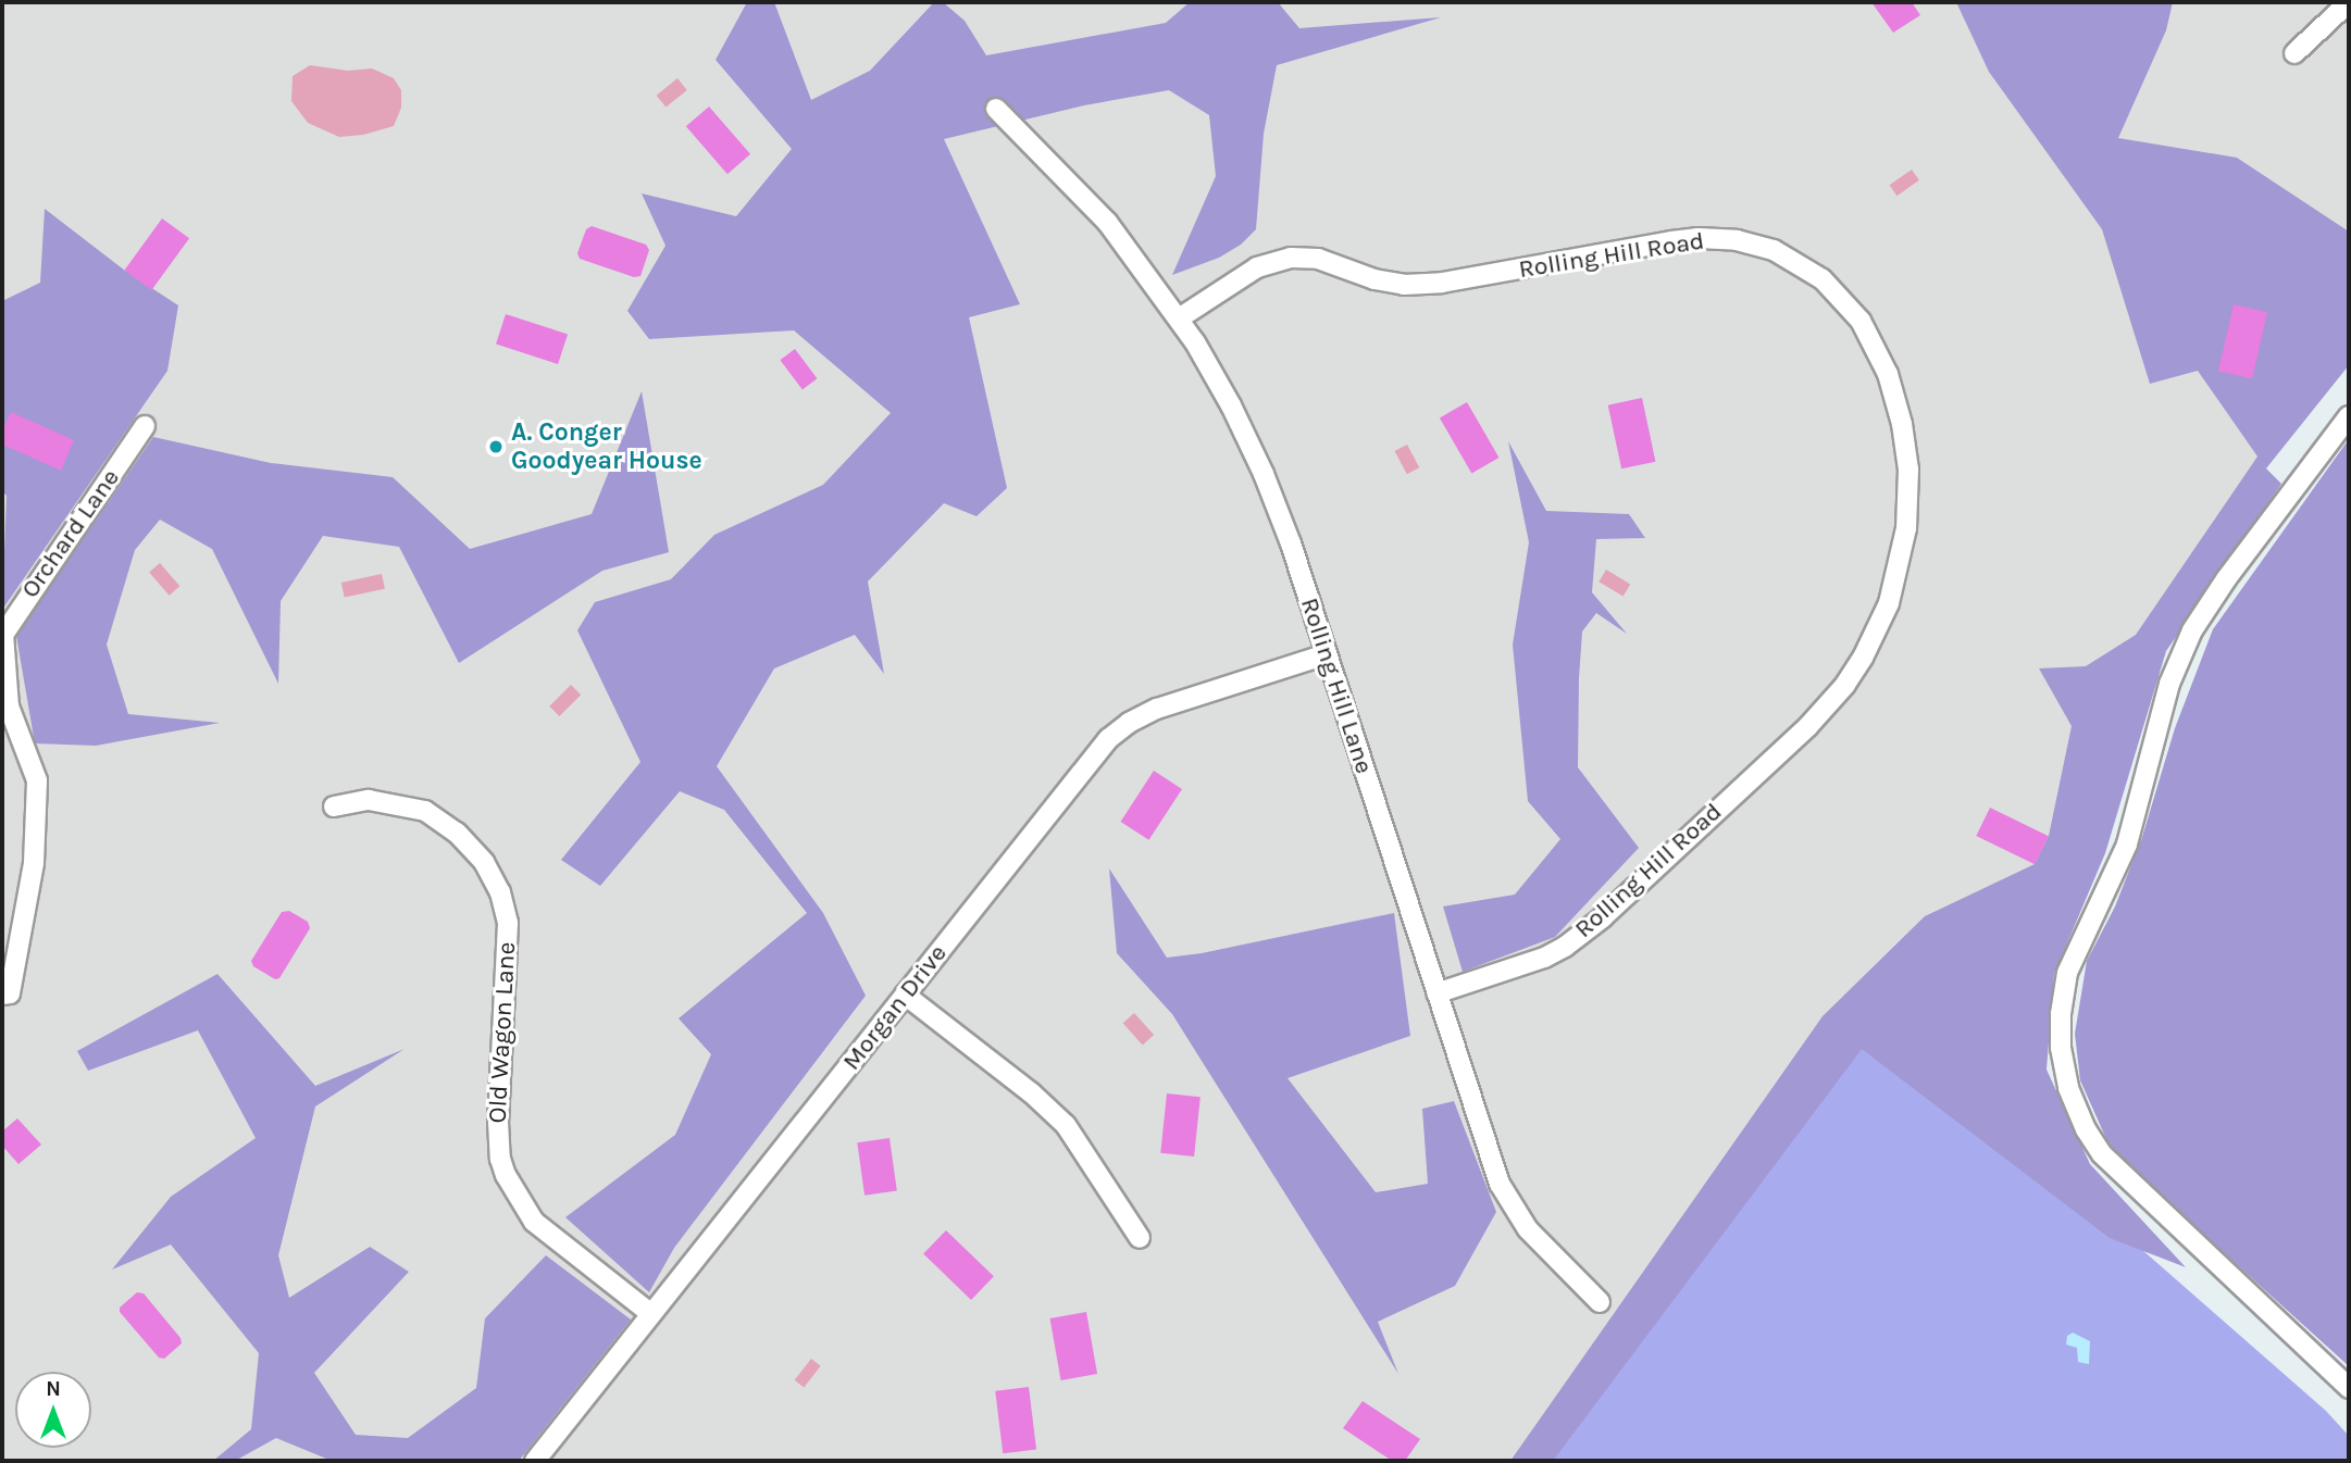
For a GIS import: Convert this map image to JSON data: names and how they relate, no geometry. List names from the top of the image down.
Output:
{
  "streets": {
    "street": [
      "Rolling Hill Road",
      "Orchard Lane",
      "Rolling Hill Lane",
      "Morgan Drive",
      "Old Wagon Lane"
    ]
  },
  "crossings": [
    ["Rolling Hill Road", "Rolling Hill Lane"],
    ["Rolling Hill Lane", "Morgan Drive"],
    ["Morgan Drive", "Old Wagon Lane"]
  ],
  "places": ["A. Conger Goodyear House"],
  "north": "top"
}
